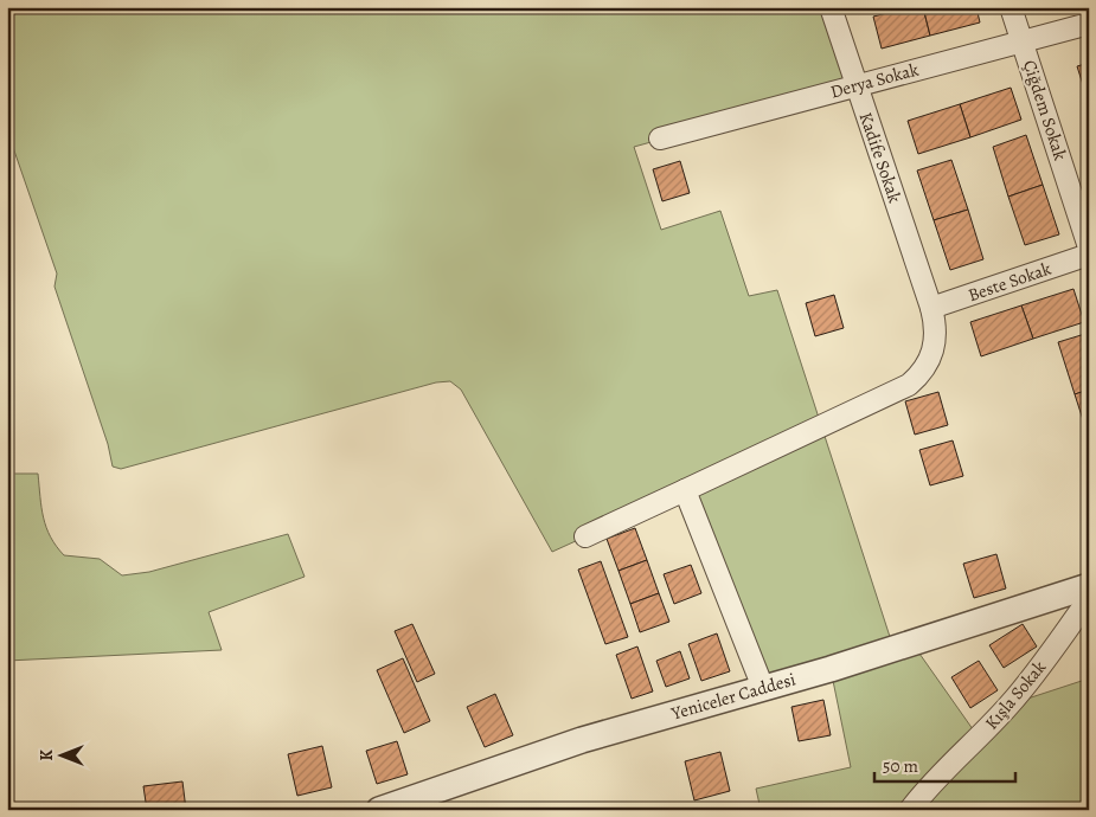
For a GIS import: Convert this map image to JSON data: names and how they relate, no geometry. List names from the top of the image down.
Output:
{
  "streets": {
    "street": [
      "Derya Sokak",
      "Çiğdem Sokak",
      "Kadife Sokak",
      "Beste Sokak",
      "Kışla Sokak",
      "Yeniceler Caddesi"
    ]
  },
  "crossings": [
    ["Derya Sokak", "Çiğdem Sokak"],
    ["Derya Sokak", "Kadife Sokak"],
    ["Kadife Sokak", "Beste Sokak"]
  ],
  "scale_bar": "50 m",
  "north": "left"
}
